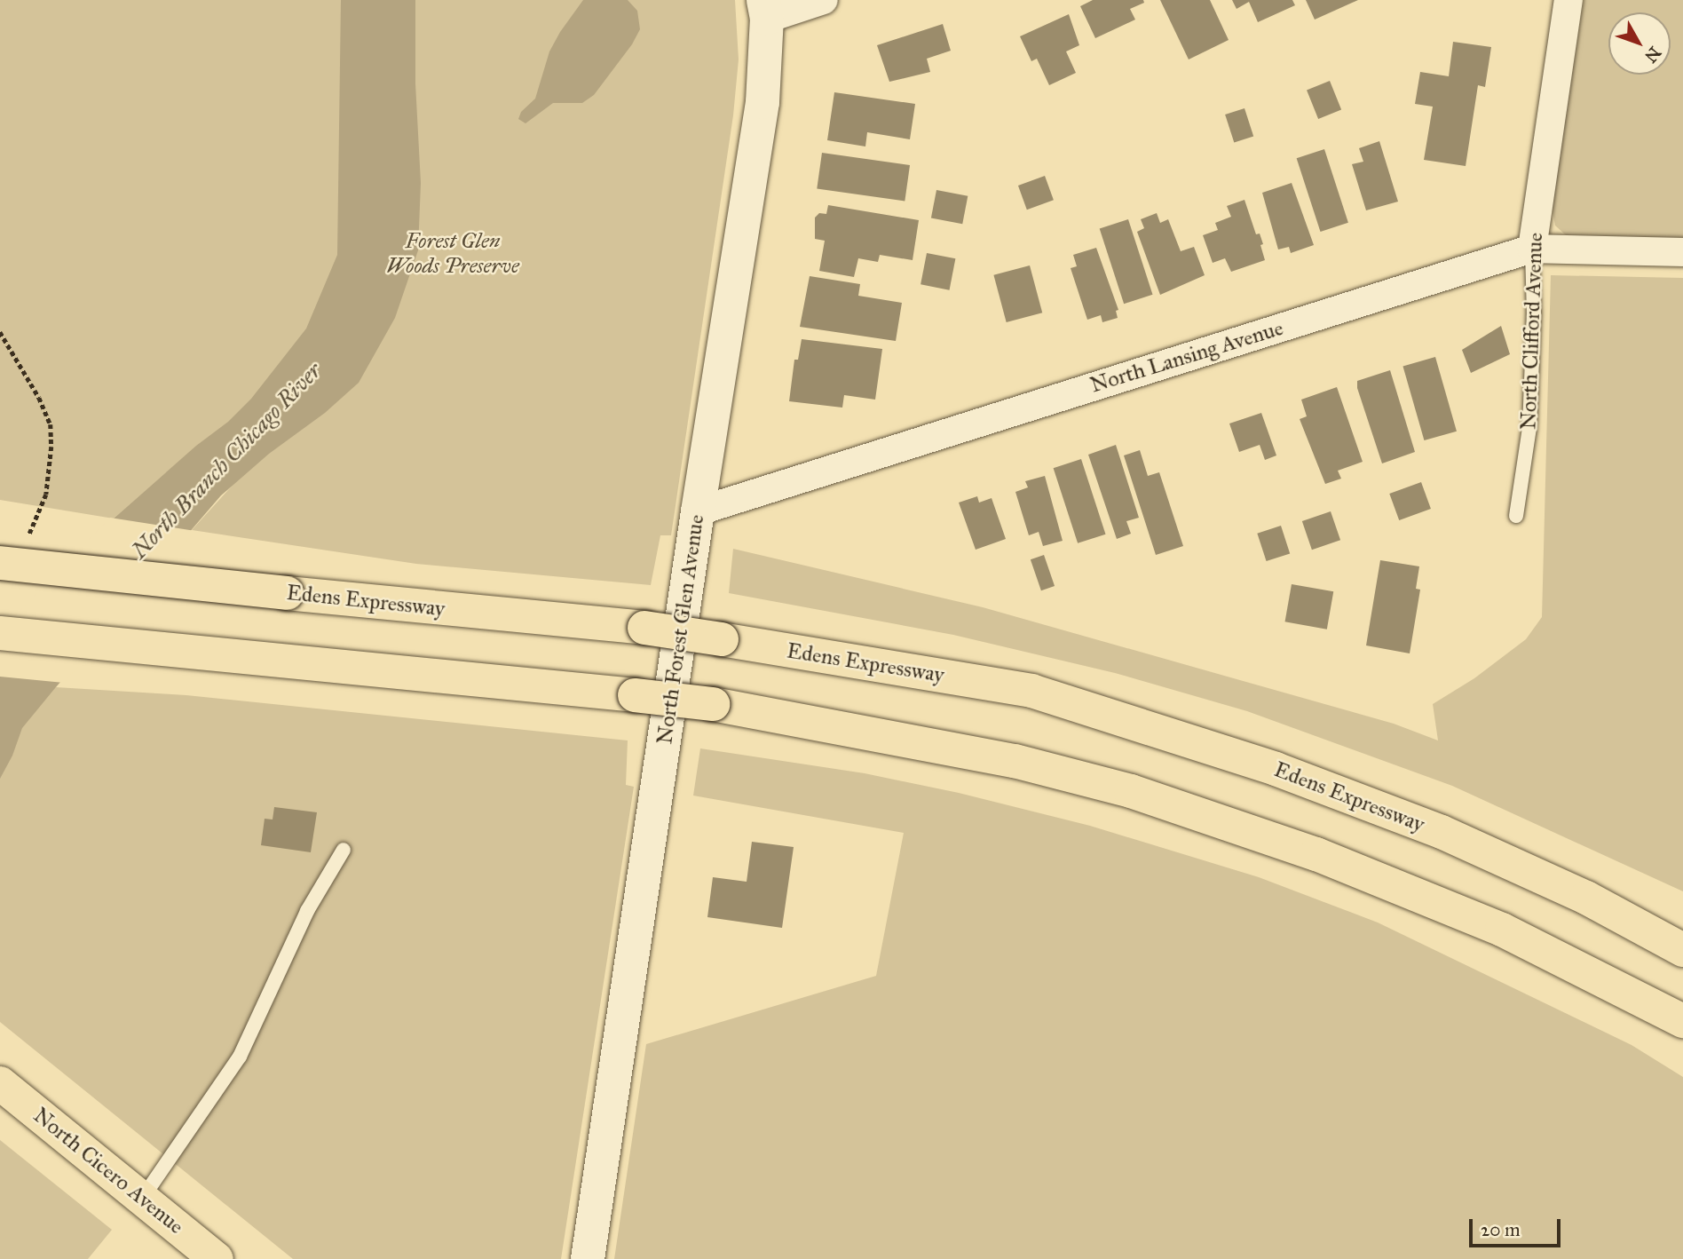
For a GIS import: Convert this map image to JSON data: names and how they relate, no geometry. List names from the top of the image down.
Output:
{
  "streets": {
    "main road": ["Edens Expressway", "North Cicero Avenue"],
    "street": ["North Clifford Avenue", "North Lansing Avenue", "North Forest Glen Avenue"]
  },
  "crossings": [
    ["North Clifford Avenue", "North Lansing Avenue"],
    ["North Lansing Avenue", "North Forest Glen Avenue"]
  ],
  "water": ["North Branch Chicago River"],
  "parks": ["Forest Glen Woods Preserve"],
  "scale_bar": "20 m",
  "north": "bottom right"
}
